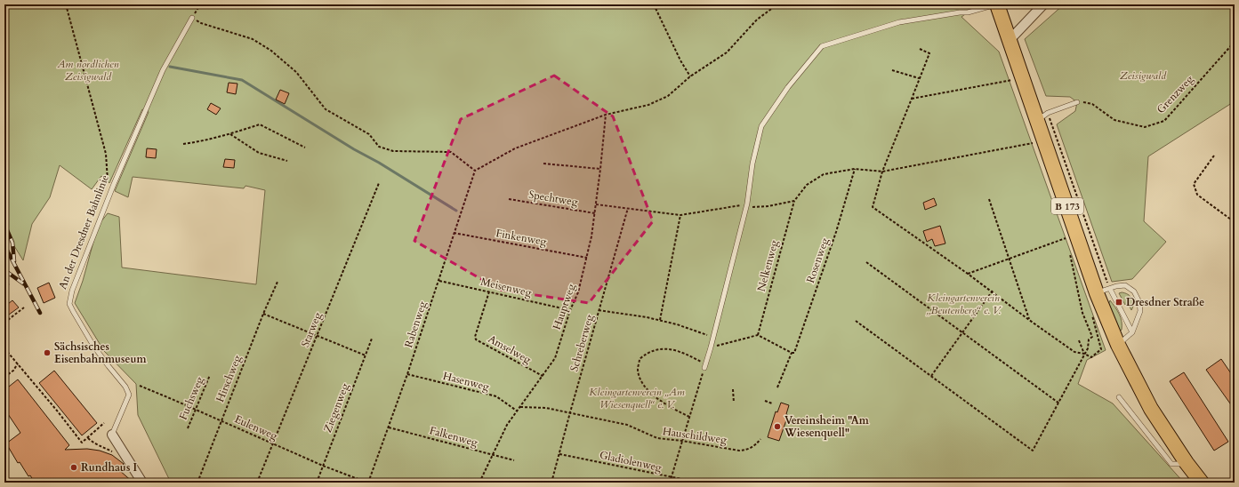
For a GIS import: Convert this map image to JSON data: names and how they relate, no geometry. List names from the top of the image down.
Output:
{
  "streets": {
    "main road": ["B 173"],
    "street": ["An der Dresdner Bahnlinie"],
    "path": [
      "Grenzweg",
      "Spechtweg",
      "Finkenweg",
      "Rosenweg",
      "Nelkenweg",
      "Meisenweg",
      "Hauptweg",
      "Rabenweg",
      "Starweg",
      "Schreberweg",
      "Amselweg",
      "Hirschweg",
      "Hasenweg",
      "Fuchsweg",
      "Ziegenweg",
      "Eulenweg",
      "Hauschildweg",
      "Falkenweg",
      "Gladiolenweg"
    ]
  },
  "crossings": [
    ["Spechtweg", "Hauptweg"],
    ["Finkenweg", "Hauptweg"],
    ["Finkenweg", "Rabenweg"],
    ["Meisenweg", "Hauptweg"],
    ["Meisenweg", "Rabenweg"],
    ["Meisenweg", "Amselweg"],
    ["Hauptweg", "Amselweg"],
    ["Hauptweg", "Hasenweg"],
    ["Hauptweg", "Hauschildweg"],
    ["Hauptweg", "Falkenweg"],
    ["Rabenweg", "Hasenweg"],
    ["Rabenweg", "Eulenweg"],
    ["Rabenweg", "Falkenweg"],
    ["Starweg", "Eulenweg"],
    ["Schreberweg", "Hauschildweg"],
    ["Schreberweg", "Gladiolenweg"],
    ["Hirschweg", "Eulenweg"],
    ["Fuchsweg", "Eulenweg"],
    ["Ziegenweg", "Eulenweg"]
  ],
  "parks": [
    "Am nördlichen Zeisigwald",
    "Zeisigwald",
    "Kleingartenverein „Beutenberg“ e. V.",
    "Kleingartenverein „Am Wiesenquell“ e. V."
  ],
  "places": {
    "transit": ["Dresdner Straße"],
    "other": ["Sächsisches Eisenbahnmuseum", "Vereinsheim \"Am Wiesenquell\"", "Rundhaus I"]
  }
}
